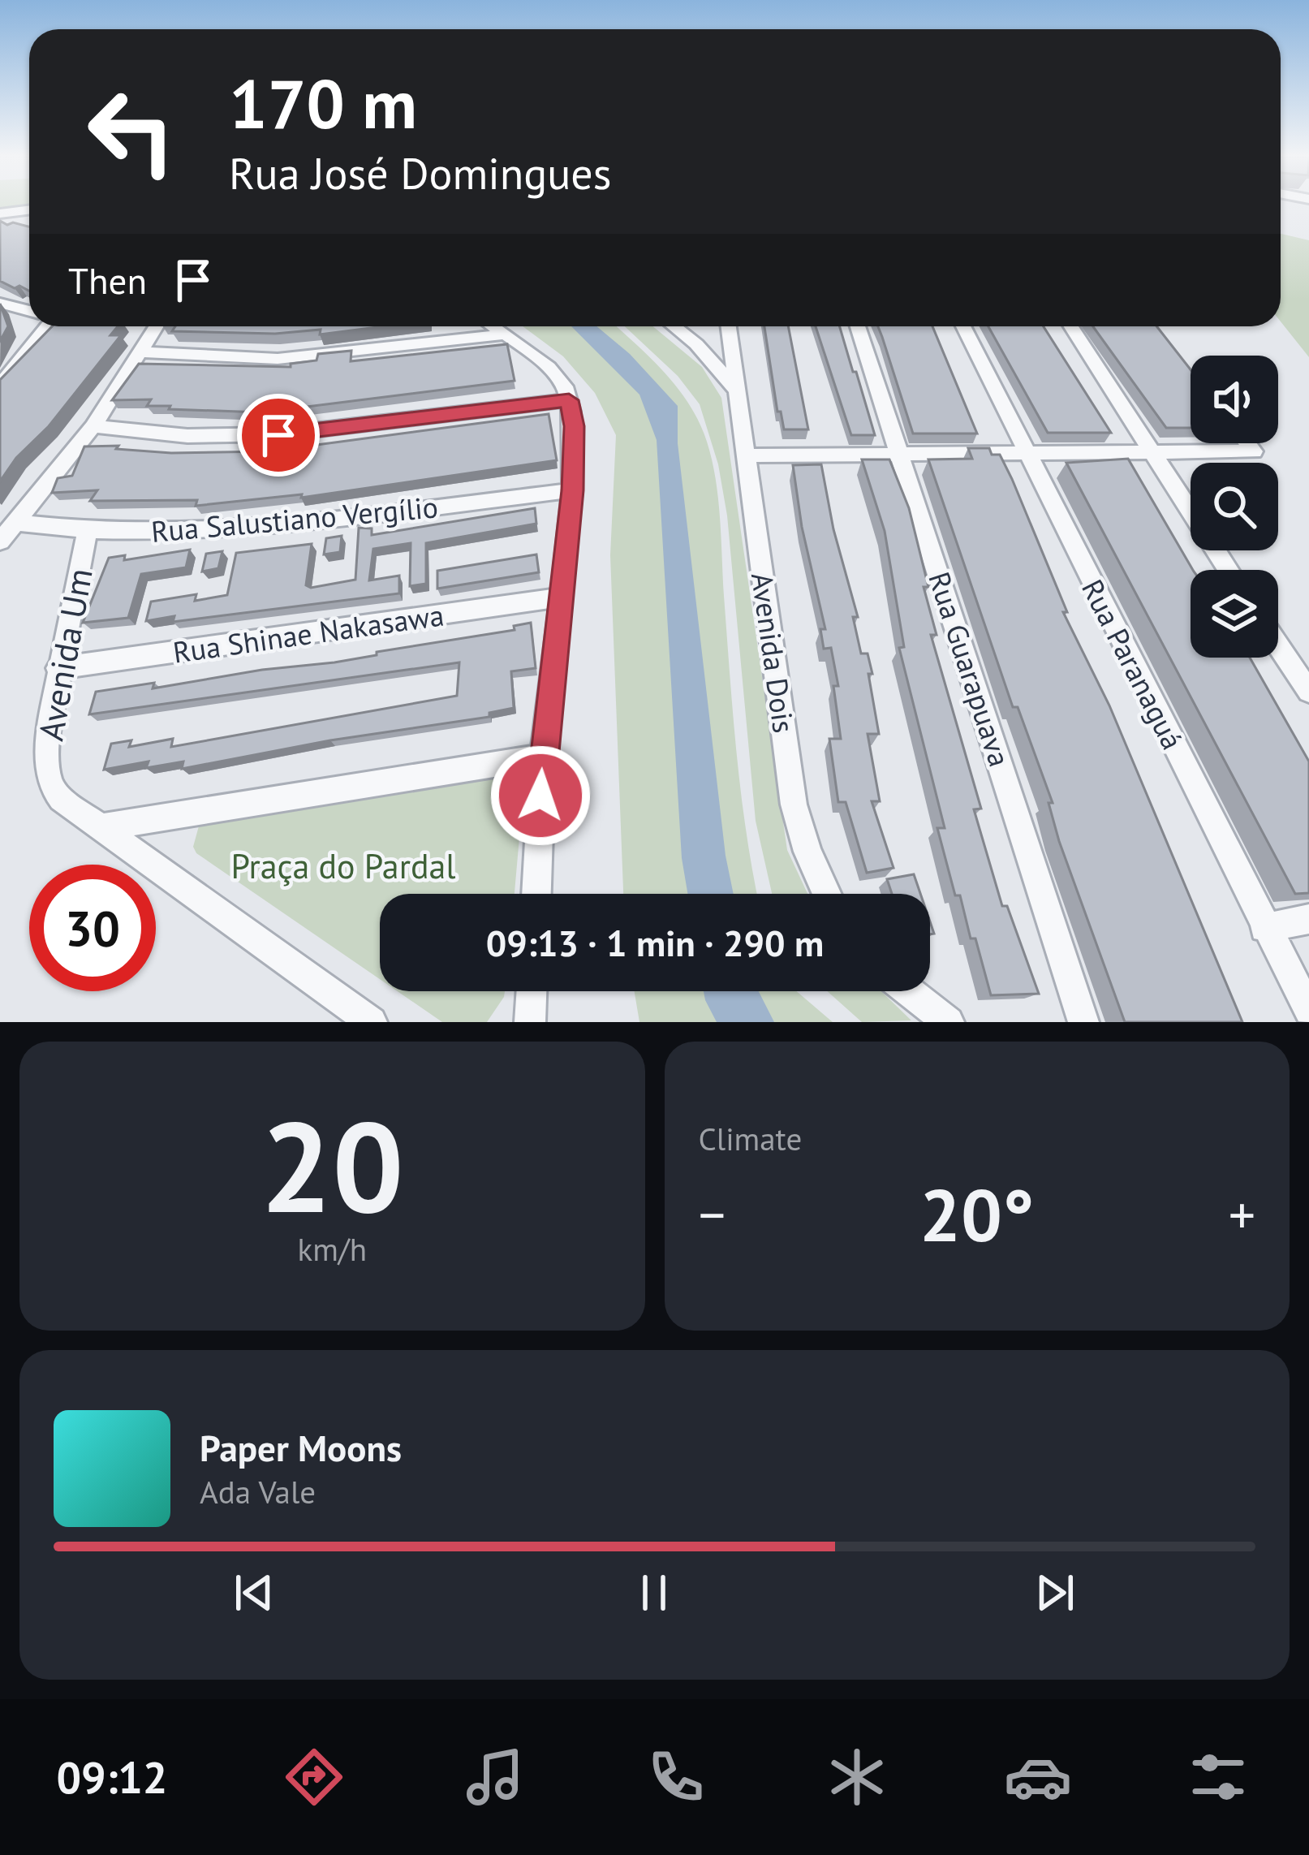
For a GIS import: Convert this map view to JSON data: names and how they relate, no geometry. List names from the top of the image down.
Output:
{
  "streets": {
    "street": [
      "Rua Salustiano Vergílio",
      "Rua Shinae Nakasawa",
      "Avenida Dois",
      "Avenida Um",
      "Rua Paranaguá",
      "Rua Guarapuava"
    ]
  },
  "crossings": [
    ["Rua Salustiano Vergílio", "Avenida Um"],
    ["Rua Shinae Nakasawa", "Avenida Um"]
  ],
  "parks": ["Praça do Pardal"],
  "page": {
    "turn": ["170 m", "Rua José Domingues"],
    "then": "Then",
    "limit": "30",
    "trip": "09:13 · 1 min · 290 m",
    "tile": [
      ["20", "km/h"],
      "Climate"
    ],
    "heat": ["−", "20°", "+"],
    "song": ["Paper Moons", "Ada Vale"],
    "tabs": "09:12"
  }
}
